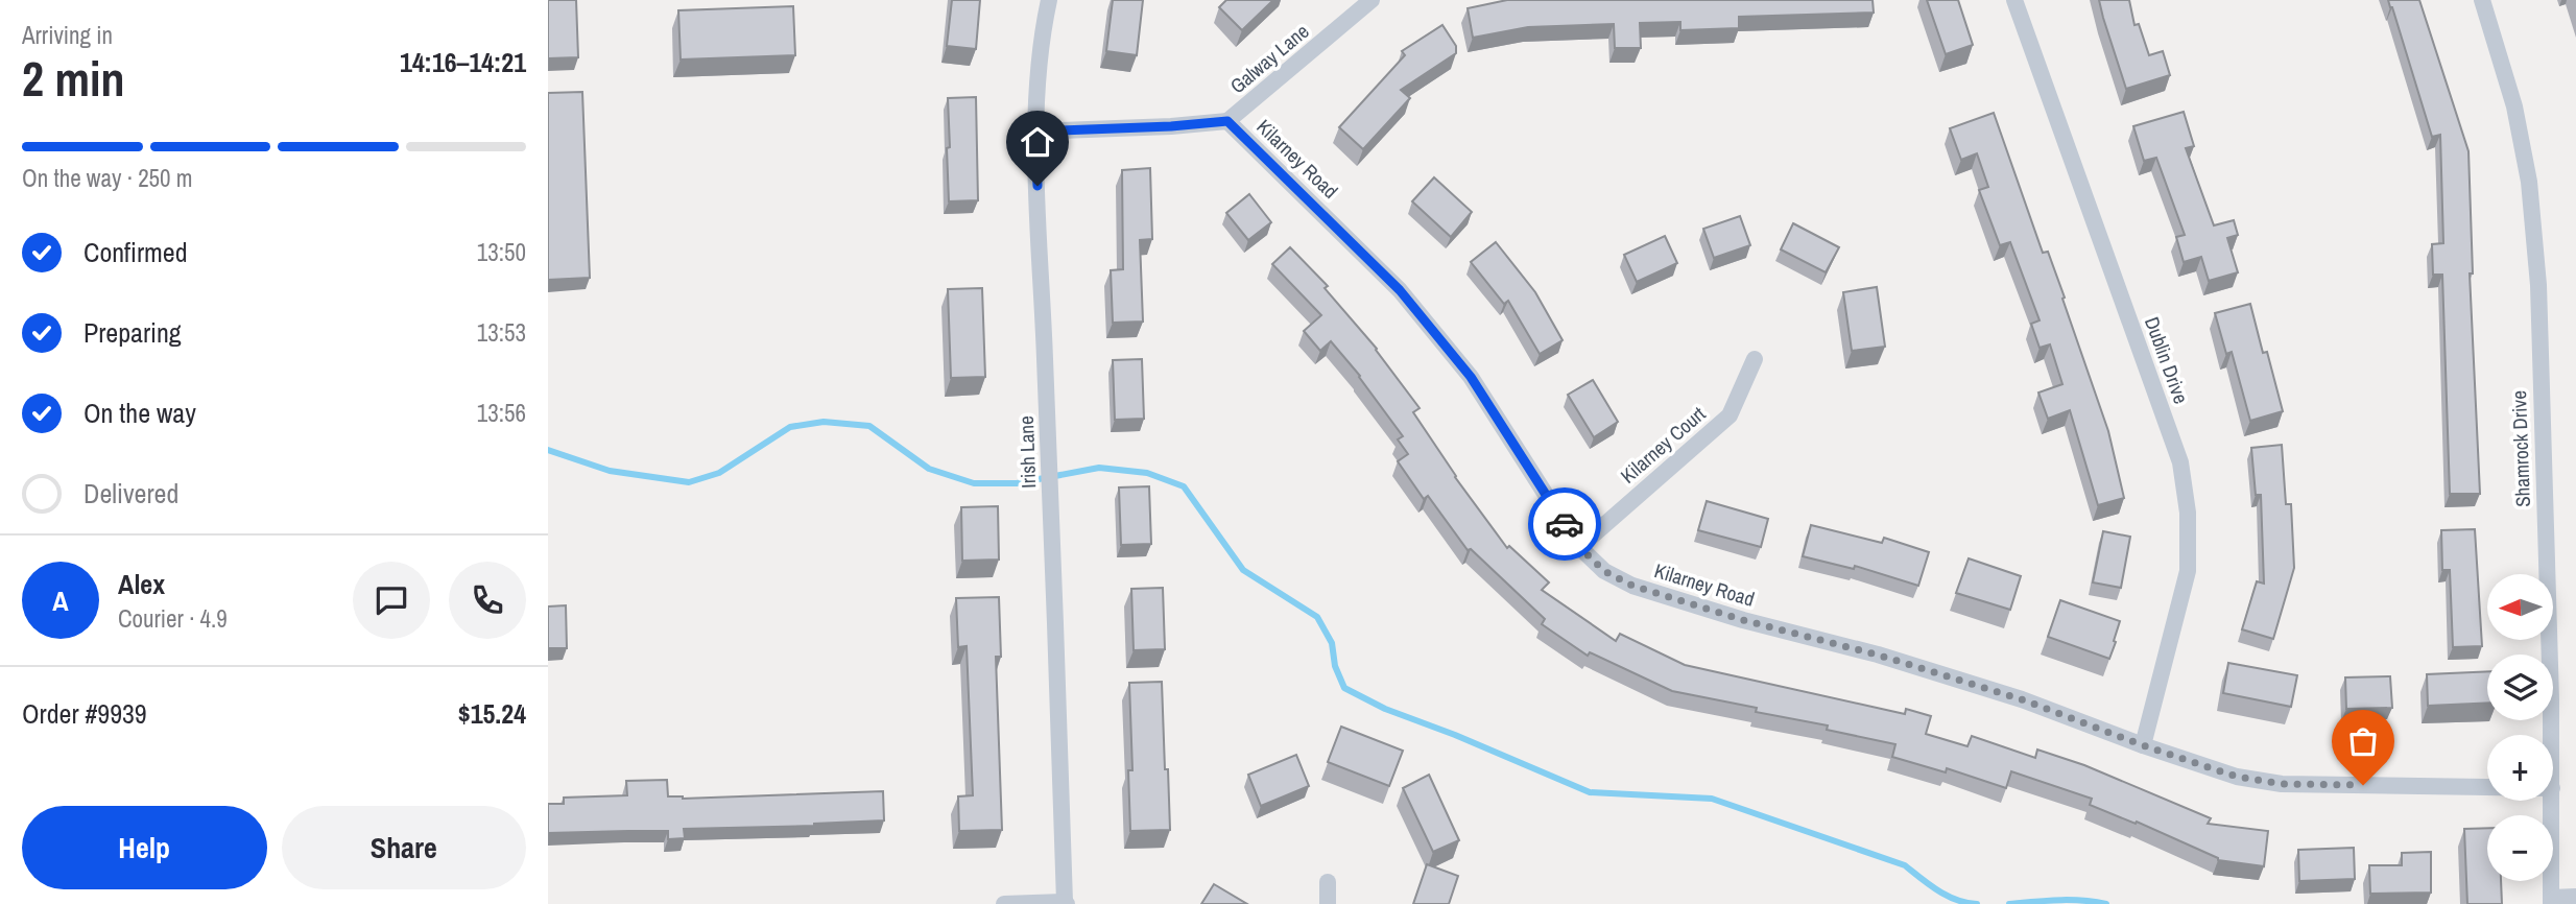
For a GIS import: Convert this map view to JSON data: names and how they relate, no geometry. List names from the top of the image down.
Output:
{
  "streets": {
    "street": [
      "Galway Lane",
      "Kilarney Road",
      "Dublin Drive",
      "Kilarney Court",
      "Shamrock Drive",
      "Irish Lane"
    ]
  },
  "crossings": [
    ["Galway Lane", "Kilarney Road"],
    ["Kilarney Road", "Dublin Drive"],
    ["Kilarney Road", "Kilarney Court"],
    ["Kilarney Road", "Irish Lane"]
  ],
  "north": "left",
  "page": {
    "heading": ["2 min", "Arriving in", "14:16–14:21"],
    "panel": [
      "Alex",
      "Courier · 4.9",
      "Order #9939",
      "$15.24"
    ],
    "bar": "On the way · 250 m",
    "list": [
      ["Confirmed", "13:50"],
      ["Preparing", "13:53"],
      ["On the way", "13:56"],
      "Delivered"
    ],
    "round": "A",
    "map_buttons": ["+", "−"],
    "buttons": ["Help", "Share"]
  }
}
